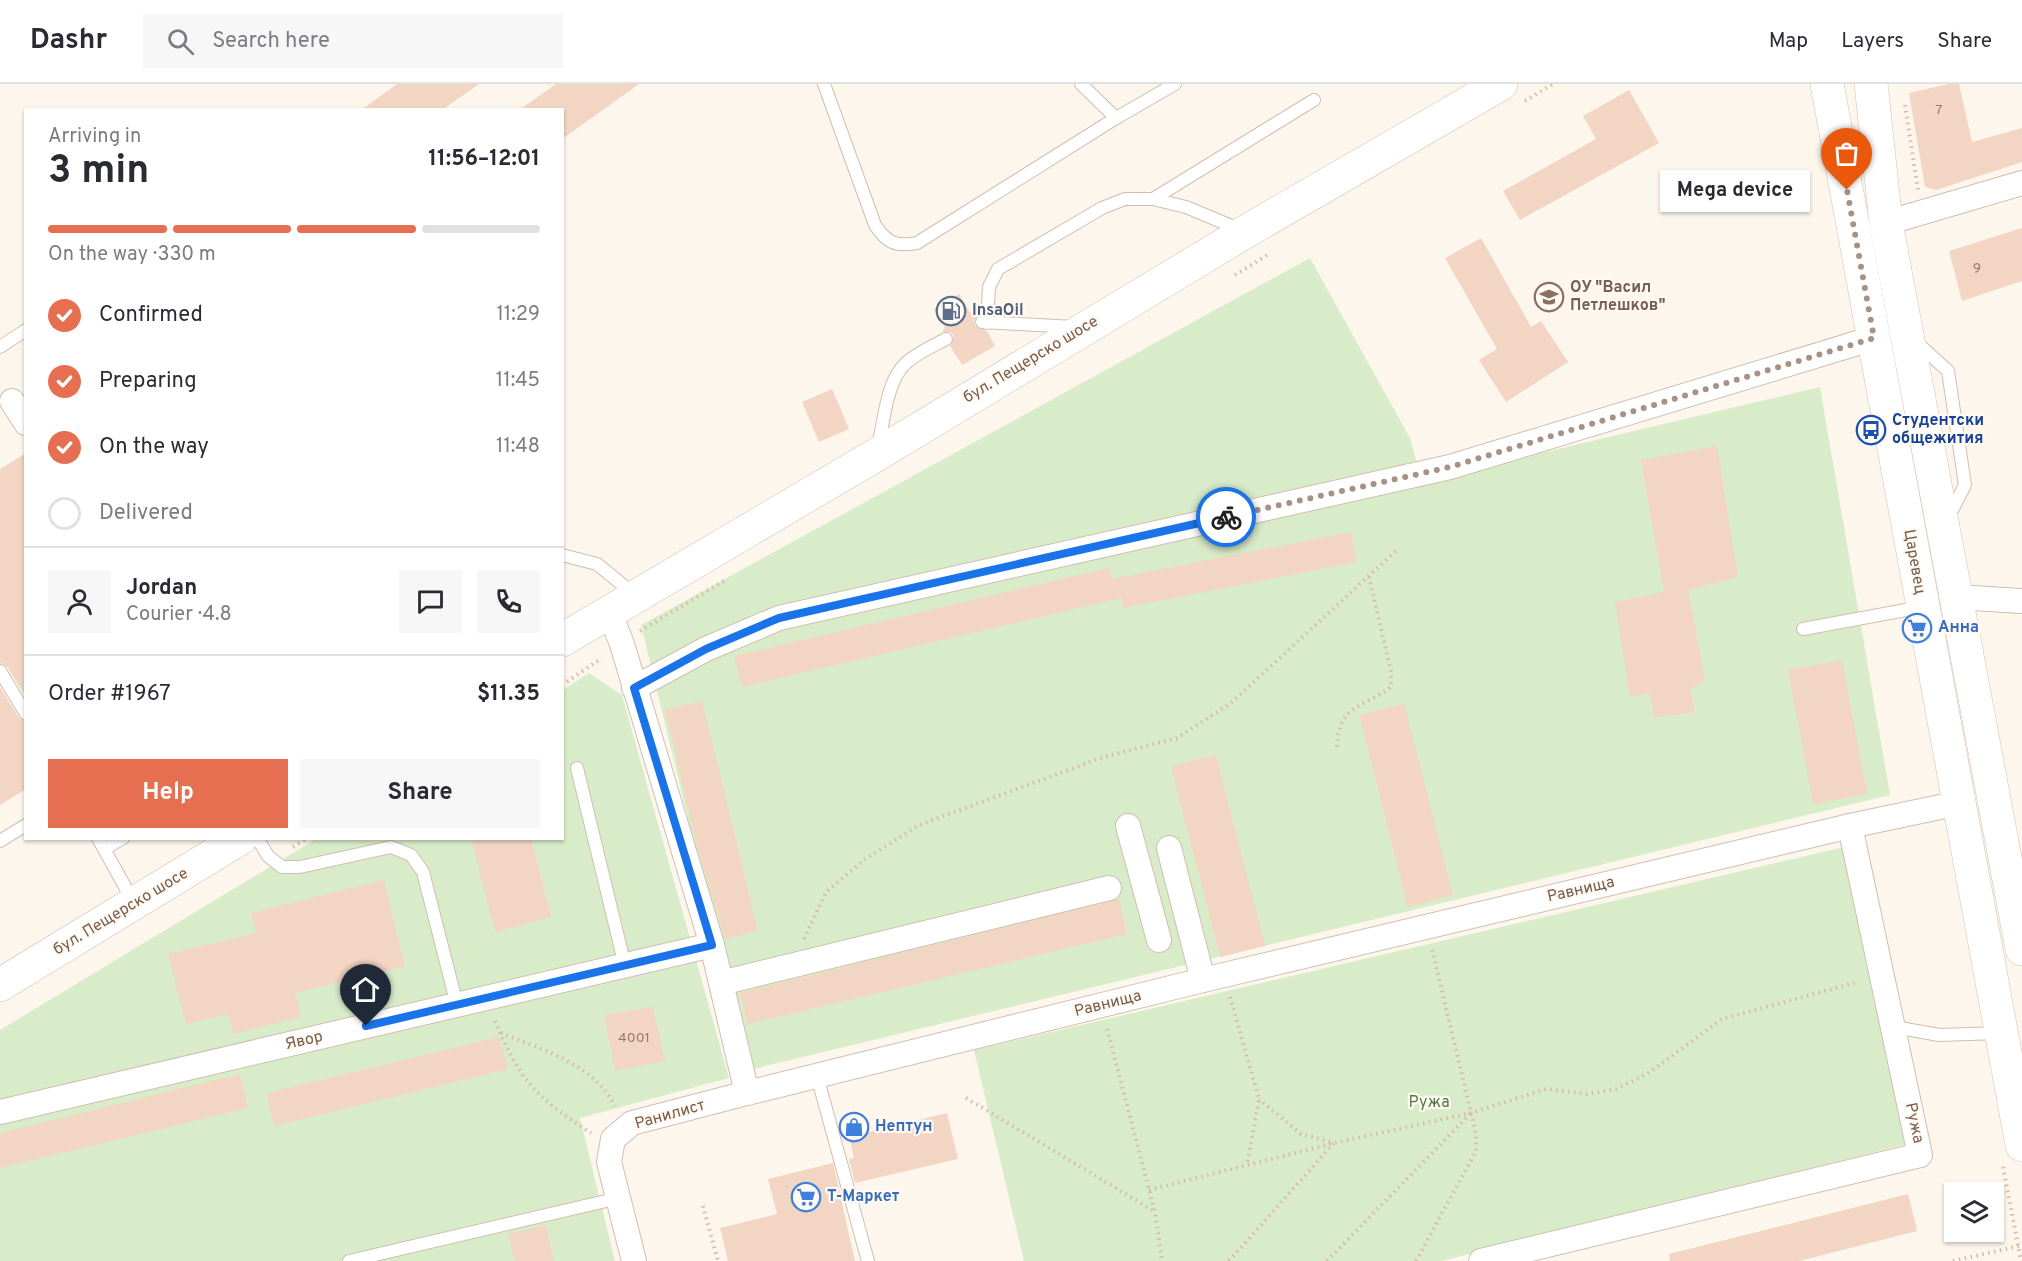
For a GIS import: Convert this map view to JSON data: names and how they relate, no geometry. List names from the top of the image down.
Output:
{
  "streets": {
    "main road": ["бул. Пещерско шосе", "Царевец"],
    "street": [
      "Равнища",
      "Явор",
      "Ранилист",
      "Ружа"
    ]
  },
  "crossings": [
    ["Царевец", "Равнища"],
    ["Равнища", "Ранилист"],
    ["Равнища", "Ружа"]
  ],
  "parks": ["Ружа"],
  "places": {
    "other": ["Mega device"],
    "school or university": ["ОУ \"Васил Петлешков\""],
    "fuel station": ["InsaOil"],
    "bus stop": ["Студентски общежития"],
    "supermarket": ["Анна", "Т-Маркет"],
    "shop": ["Нептун"]
  },
  "house_numbers": ["7", "9", "4001"],
  "page": {
    "header": "Dashr",
    "search": "Search here",
    "nav": ["Map", "Layers", "Share"],
    "heading": ["3 min", "Arriving in", "11:56–12:01"],
    "panel": [
      "Jordan",
      "Courier · 4.8",
      "Order #1967",
      "$11.35"
    ],
    "bubble": "Mega device",
    "bar": "On the way · 330 m",
    "list": [
      ["Confirmed", "11:29"],
      ["Preparing", "11:45"],
      ["On the way", "11:48"],
      "Delivered"
    ],
    "buttons": ["Help", "Share"]
  }
}
